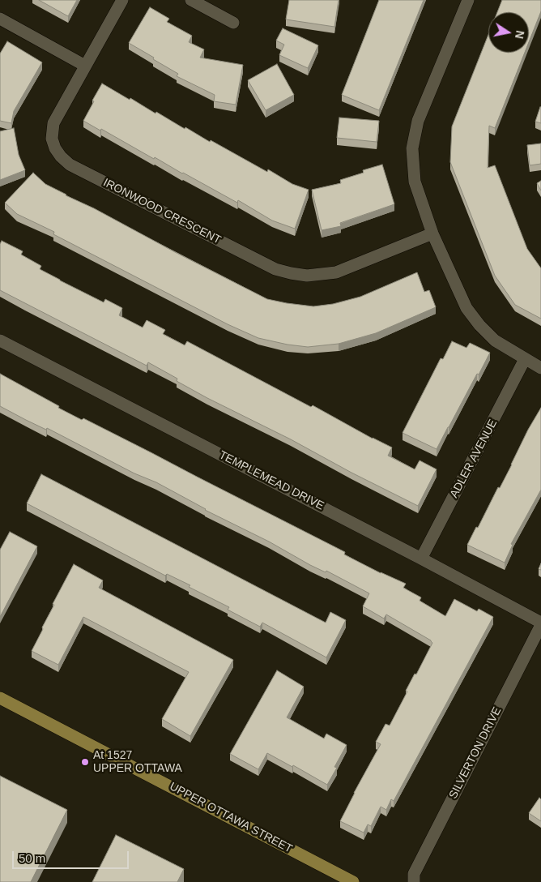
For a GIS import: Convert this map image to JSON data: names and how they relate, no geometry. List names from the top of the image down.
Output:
{
  "streets": {
    "main road": ["UPPER OTTAWA STREET"],
    "street": [
      "IRONWOOD CRESCENT",
      "ADLER AVENUE",
      "TEMPLEMEAD DRIVE",
      "SILVERTON DRIVE"
    ]
  },
  "crossings": [
    ["ADLER AVENUE", "TEMPLEMEAD DRIVE"],
    ["TEMPLEMEAD DRIVE", "SILVERTON DRIVE"]
  ],
  "places": ["At 1527 UPPER OTTAWA"],
  "scale_bar": "50 m",
  "north": "right"
}
